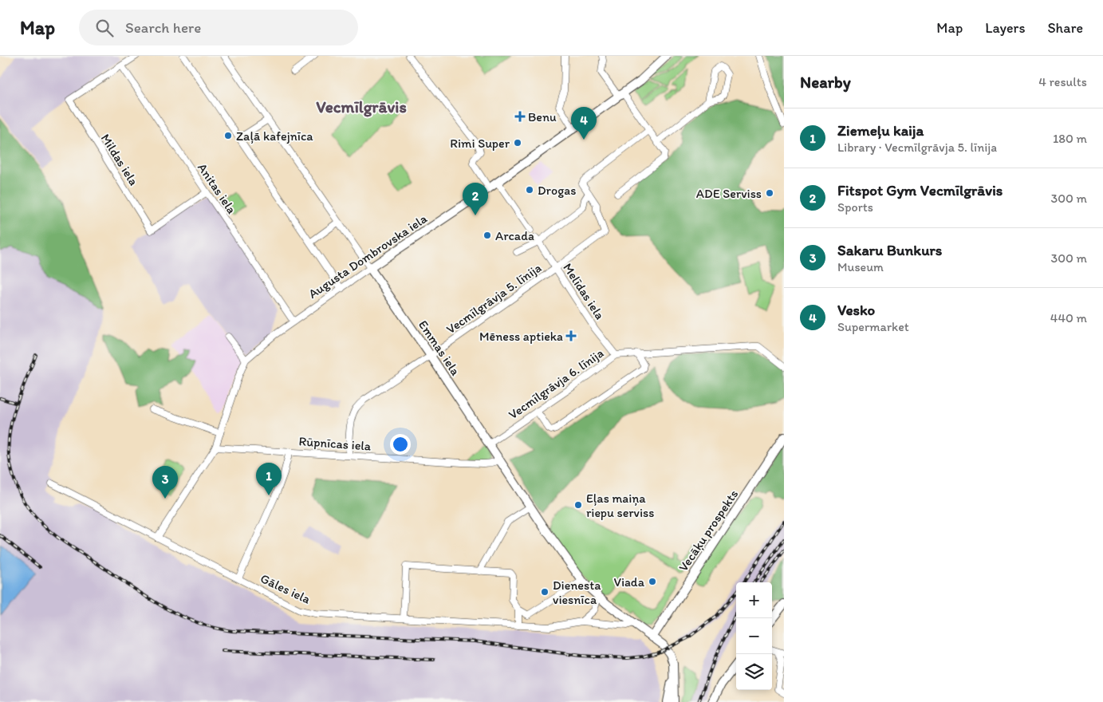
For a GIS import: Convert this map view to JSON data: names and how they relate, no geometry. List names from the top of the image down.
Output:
{
  "streets": {
    "main road": ["Augusta Dombrovska iela", "Emmas iela", "Vecāķu prospekts"],
    "street": [
      "Mildas iela",
      "Anitas iela",
      "Melīdas iela",
      "Vecmīlgrāvja 5. līnija",
      "Vecmīlgrāvja 6. līnija",
      "Rūpnīcas iela",
      "Gāles iela"
    ]
  },
  "crossings": [
    ["Mildas iela", "Anitas iela"],
    ["Anitas iela", "Augusta Dombrovska iela"],
    ["Augusta Dombrovska iela", "Emmas iela"],
    ["Augusta Dombrovska iela", "Rūpnīcas iela"],
    ["Augusta Dombrovska iela", "Gāles iela"],
    ["Melīdas iela", "Vecmīlgrāvja 5. līnija"],
    ["Melīdas iela", "Vecmīlgrāvja 6. līnija"],
    ["Vecmīlgrāvja 5. līnija", "Emmas iela"],
    ["Vecmīlgrāvja 5. līnija", "Rūpnīcas iela"],
    ["Emmas iela", "Vecmīlgrāvja 6. līnija"],
    ["Emmas iela", "Rūpnīcas iela"],
    ["Emmas iela", "Vecāķu prospekts"],
    ["Emmas iela", "Gāles iela"]
  ],
  "districts": ["Vecmīlgrāvis"],
  "places": {
    "health": ["Benu", "Mēness aptieka"],
    "other": [
      "Zaļā kafejnīca",
      "Rimi Super",
      "Drogas",
      "ADE Serviss",
      "Arcada",
      "Eļas maiņa riepu serviss",
      "Viada",
      "Dienesta viesnīca"
    ]
  },
  "page": {
    "header": "Map",
    "search": "Search here",
    "nav": ["Map", "Layers", "Share"],
    "heading": ["Nearby", "4 results"],
    "pins": [
      "4",
      "2",
      "1",
      "3"
    ],
    "list": [
      {
        "mark": "1",
        "name": "Ziemeļu kaija",
        "note": "Library · Vecmīlgrāvja 5. līnija",
        "value": "180 m"
      },
      {
        "mark": "2",
        "name": "Fitspot Gym Vecmīlgrāvis",
        "note": "Sports",
        "value": "300 m"
      },
      {
        "mark": "3",
        "name": "Sakaru Bunkurs",
        "note": "Museum",
        "value": "300 m"
      },
      {
        "mark": "4",
        "name": "Vesko",
        "note": "Supermarket",
        "value": "440 m"
      }
    ],
    "map_buttons": ["+", "−"]
  }
}
